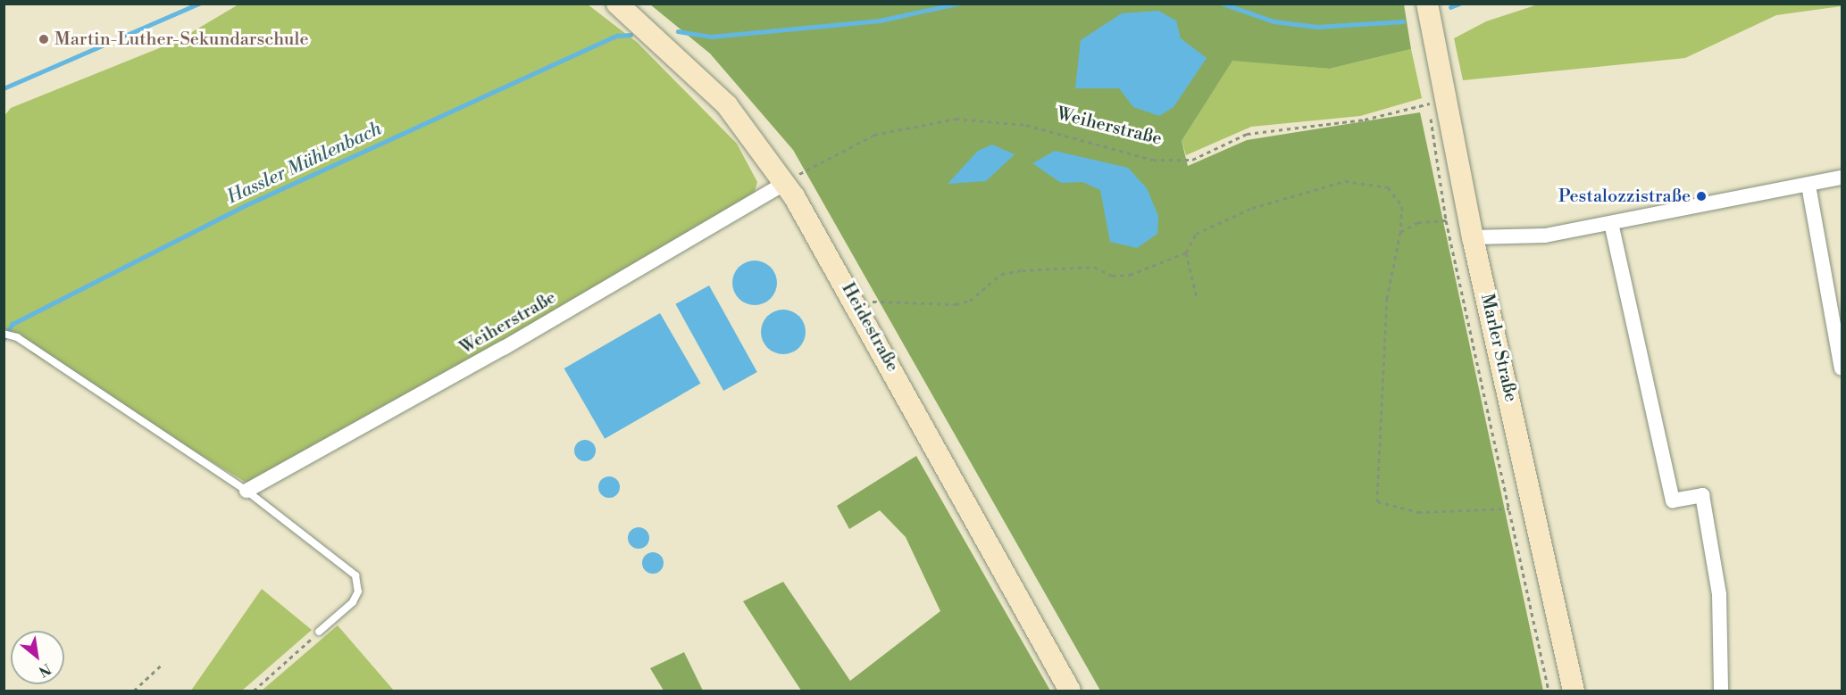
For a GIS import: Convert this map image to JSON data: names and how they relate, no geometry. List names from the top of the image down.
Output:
{
  "streets": {
    "main road": ["Heidestraße", "Marler Straße"],
    "street": ["Weiherstraße"]
  },
  "crossings": [
    ["Weiherstraße", "Heidestraße"],
    ["Weiherstraße", "Marler Straße"]
  ],
  "water": ["Hassler Mühlenbach"],
  "places": ["Martin-Luther-Sekundarschule", "Pestalozzistraße"],
  "north": "bottom right"
}
